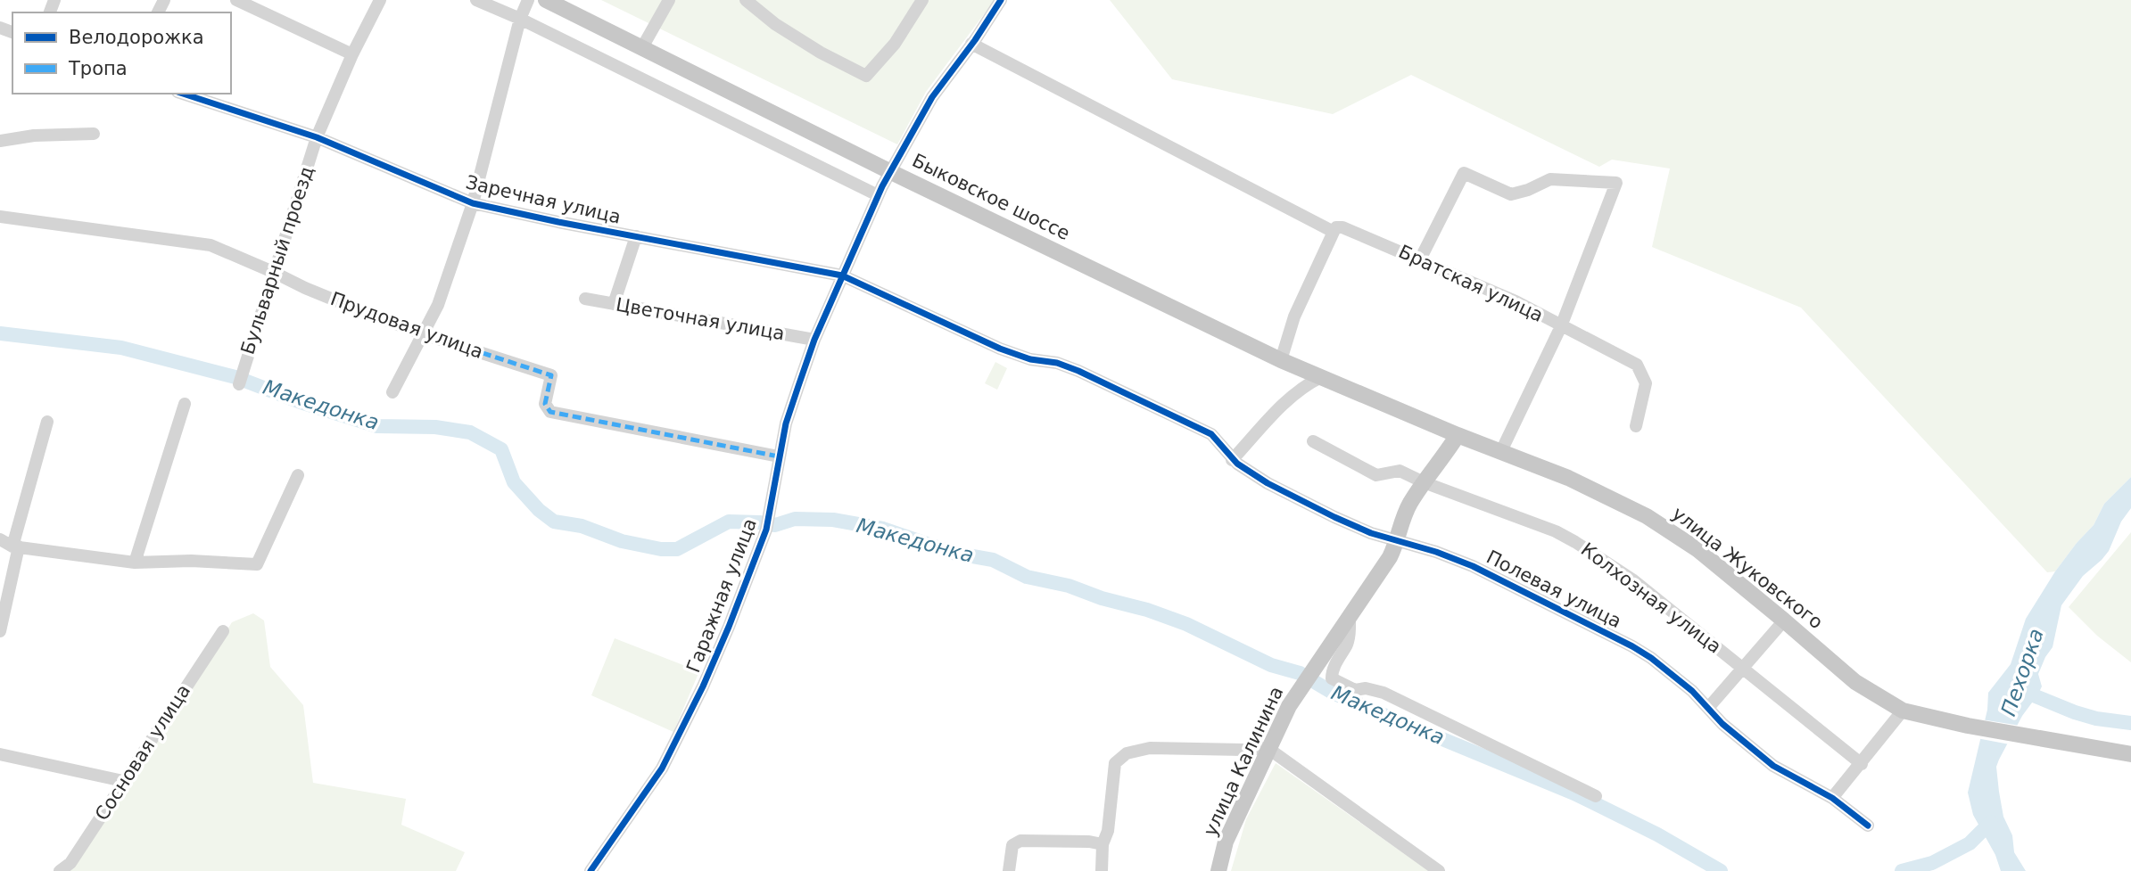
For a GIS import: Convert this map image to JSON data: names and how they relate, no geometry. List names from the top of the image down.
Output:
{
  "streets": {
    "main road": ["Быковское шоссе", "улица Жуковского", "улица Калинина"],
    "street": [
      "Заречная улица",
      "Бульварный проезд",
      "Братская улица",
      "Цветочная улица",
      "Прудовая улица",
      "Полевая улица",
      "Гаражная улица",
      "Колхозная улица",
      "Сосновая улица"
    ]
  },
  "crossings": [
    ["Быковское шоссе", "улица Жуковского"],
    ["Быковское шоссе", "Гаражная улица"],
    ["Заречная улица", "Бульварный проезд"],
    ["Заречная улица", "Полевая улица"],
    ["Заречная улица", "Гаражная улица"],
    ["Бульварный проезд", "Прудовая улица"],
    ["Братская улица", "Гаражная улица"],
    ["Цветочная улица", "Гаражная улица"],
    ["Прудовая улица", "Гаражная улица"],
    ["улица Жуковского", "улица Калинина"],
    ["Полевая улица", "улица Калинина"],
    ["Колхозная улица", "улица Калинина"]
  ],
  "water": ["Македонка", "Пехорка"],
  "legend": ["Велодорожка", "Тропа"]
}
